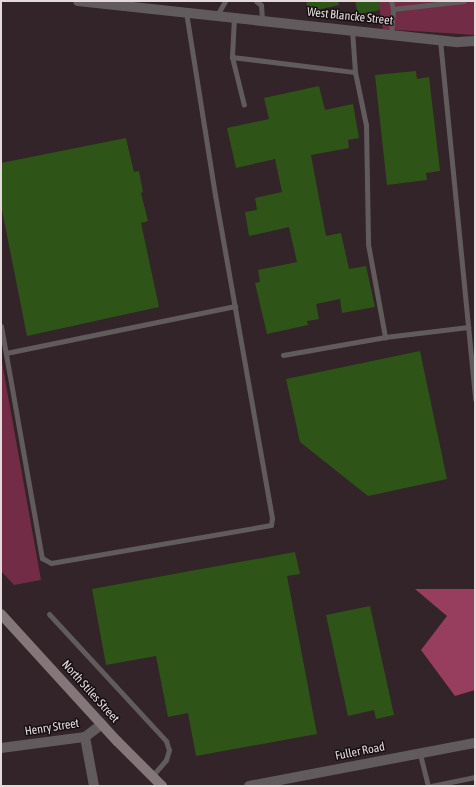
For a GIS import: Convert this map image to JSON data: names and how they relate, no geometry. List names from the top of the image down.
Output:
{
  "streets": {
    "main road": ["North Stiles Street"],
    "street": ["West Blancke Street", "Henry Street", "Fuller Road"]
  },
  "crossings": [
    ["North Stiles Street", "Henry Street"]
  ]
}
